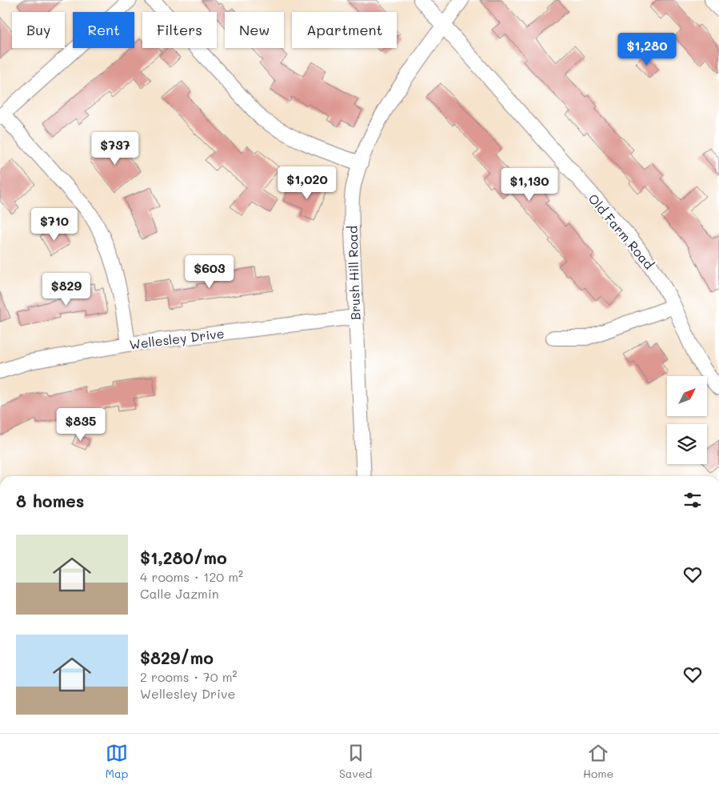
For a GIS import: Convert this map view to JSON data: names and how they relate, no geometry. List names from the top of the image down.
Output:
{
  "streets": {
    "street": ["Old Farm Road", "Brush Hill Road", "Wellesley Drive"]
  },
  "crossings": [
    ["Old Farm Road", "Brush Hill Road"],
    ["Brush Hill Road", "Wellesley Drive"]
  ],
  "north": "top right",
  "page": {
    "chip": [
      "Buy",
      "Rent",
      "Filters",
      "New",
      "Apartment"
    ],
    "price": [
      "$1,280",
      "$737",
      "$1,020",
      "$1,130",
      "$710",
      "$603",
      "$829",
      "$835"
    ],
    "heading": "8 homes",
    "list": [
      {
        "name": "$1,280/mo",
        "note": "4 rooms · 120 m² · Calle Jazmin"
      },
      {
        "name": "$829/mo",
        "note": "2 rooms · 70 m² · Wellesley Drive"
      }
    ],
    "tabs": ["Map", "Saved", "Home"]
  }
}
